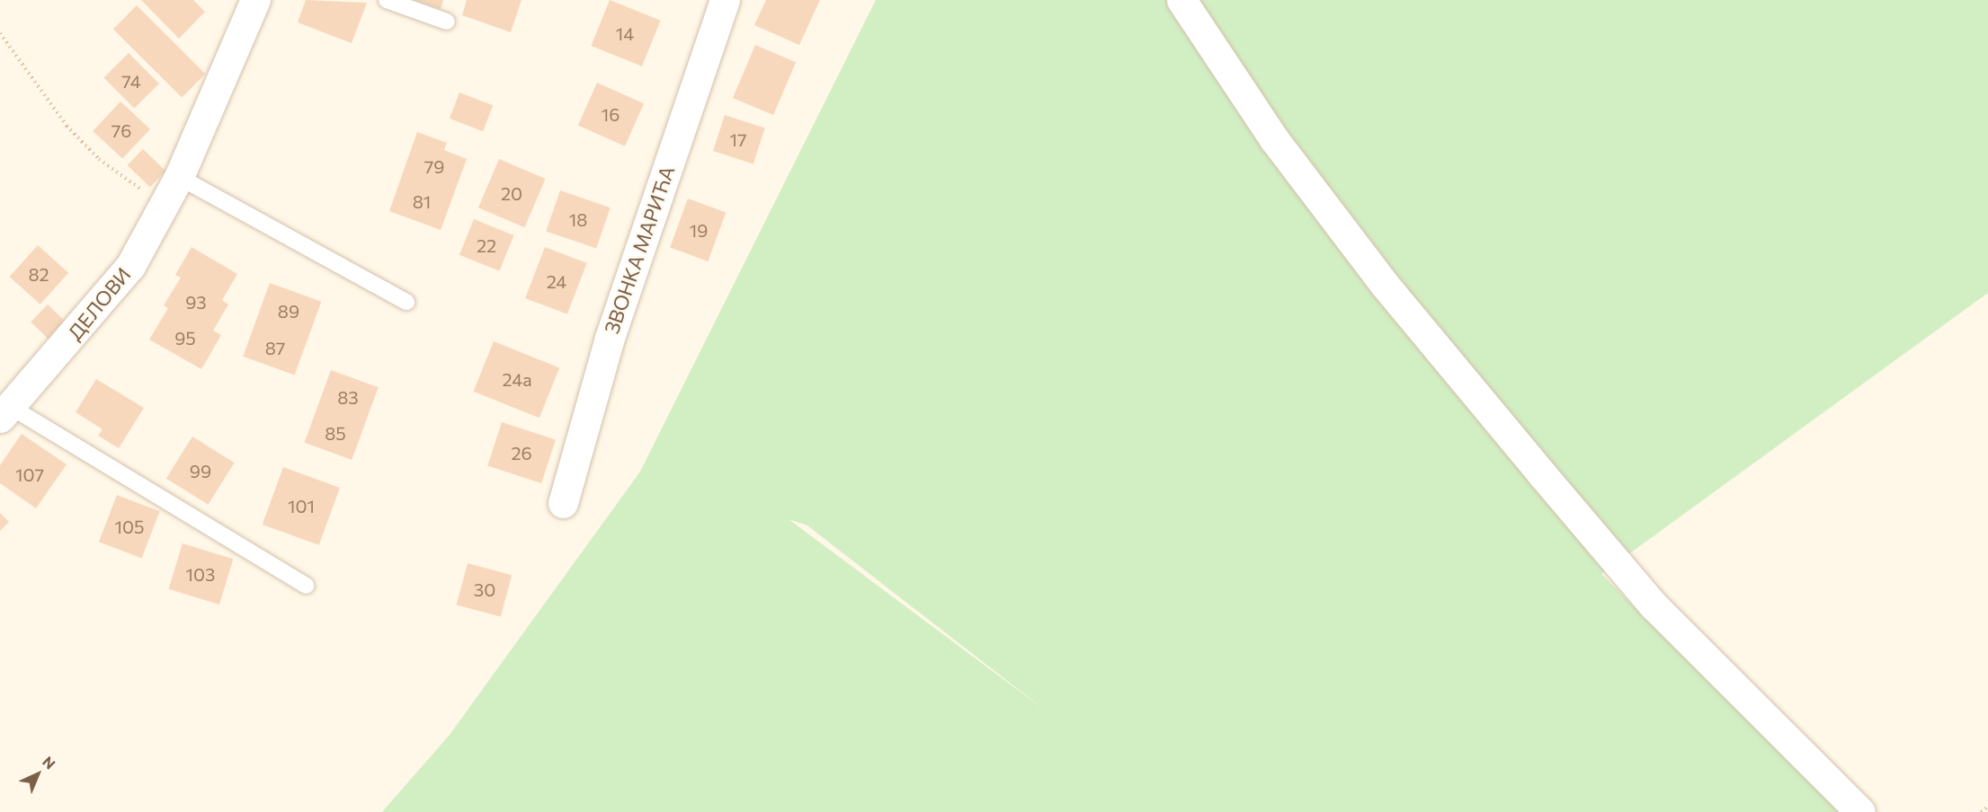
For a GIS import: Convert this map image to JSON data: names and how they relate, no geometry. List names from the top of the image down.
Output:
{
  "streets": {
    "street": ["ЗВОНКА МАРИЋА", "ДЕЛОВИ"]
  },
  "house_numbers": [
    "14",
    "74",
    "16",
    "76",
    "17",
    "79",
    "20",
    "81",
    "18",
    "19",
    "22",
    "82",
    "24",
    "93",
    "89",
    "95",
    "87",
    "24a",
    "83",
    "85",
    "26",
    "99",
    "107",
    "101",
    "105",
    "103",
    "30"
  ],
  "north": "top right"
}
